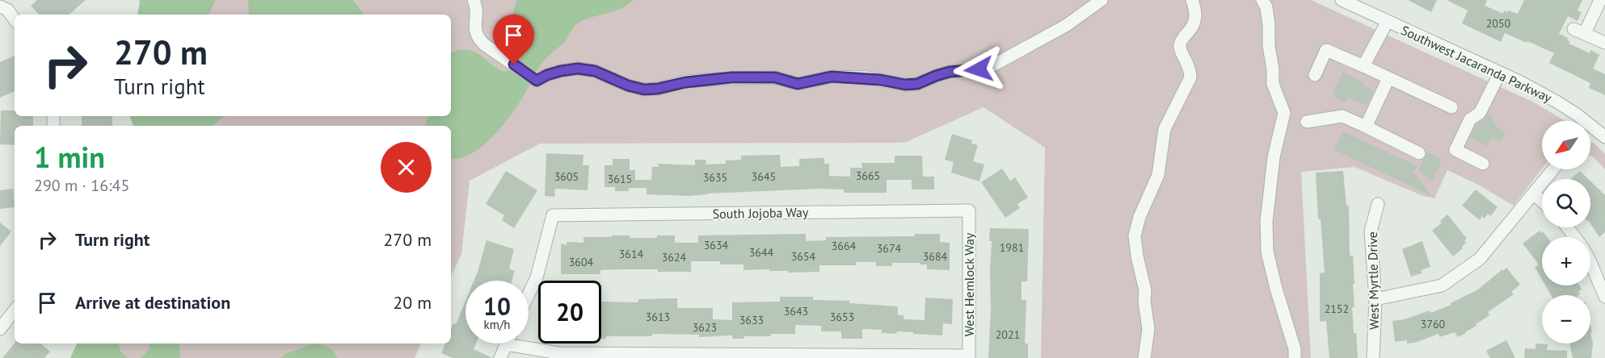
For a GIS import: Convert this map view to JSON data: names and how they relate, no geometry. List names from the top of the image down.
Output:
{
  "streets": {
    "street": [
      "Southwest Jacaranda Parkway",
      "South Jojoba Way",
      "West Myrtle Drive",
      "West Hemlock Way"
    ]
  },
  "crossings": [
    ["South Jojoba Way", "West Hemlock Way"]
  ],
  "house_numbers": [
    "2050",
    "3665",
    "3605",
    "3645",
    "3635",
    "3615",
    "3634",
    "3664",
    "1981",
    "3674",
    "3644",
    "3614",
    "3654",
    "3684",
    "3624",
    "3604",
    "2152",
    "3643",
    "3613",
    "3653",
    "3633",
    "3760",
    "3623",
    "2021"
  ],
  "north": "bottom left",
  "page": {
    "turn": ["270 m", "Turn right"],
    "map_buttons": ["+", "−"],
    "heading": ["1 min", "290 m · 16:45"],
    "list": [
      {
        "name": "Turn right",
        "value": "270 m"
      },
      {
        "name": "Arrive at destination",
        "value": "20 m"
      }
    ],
    "speed": "10 km/h",
    "limit": "20"
  }
}
